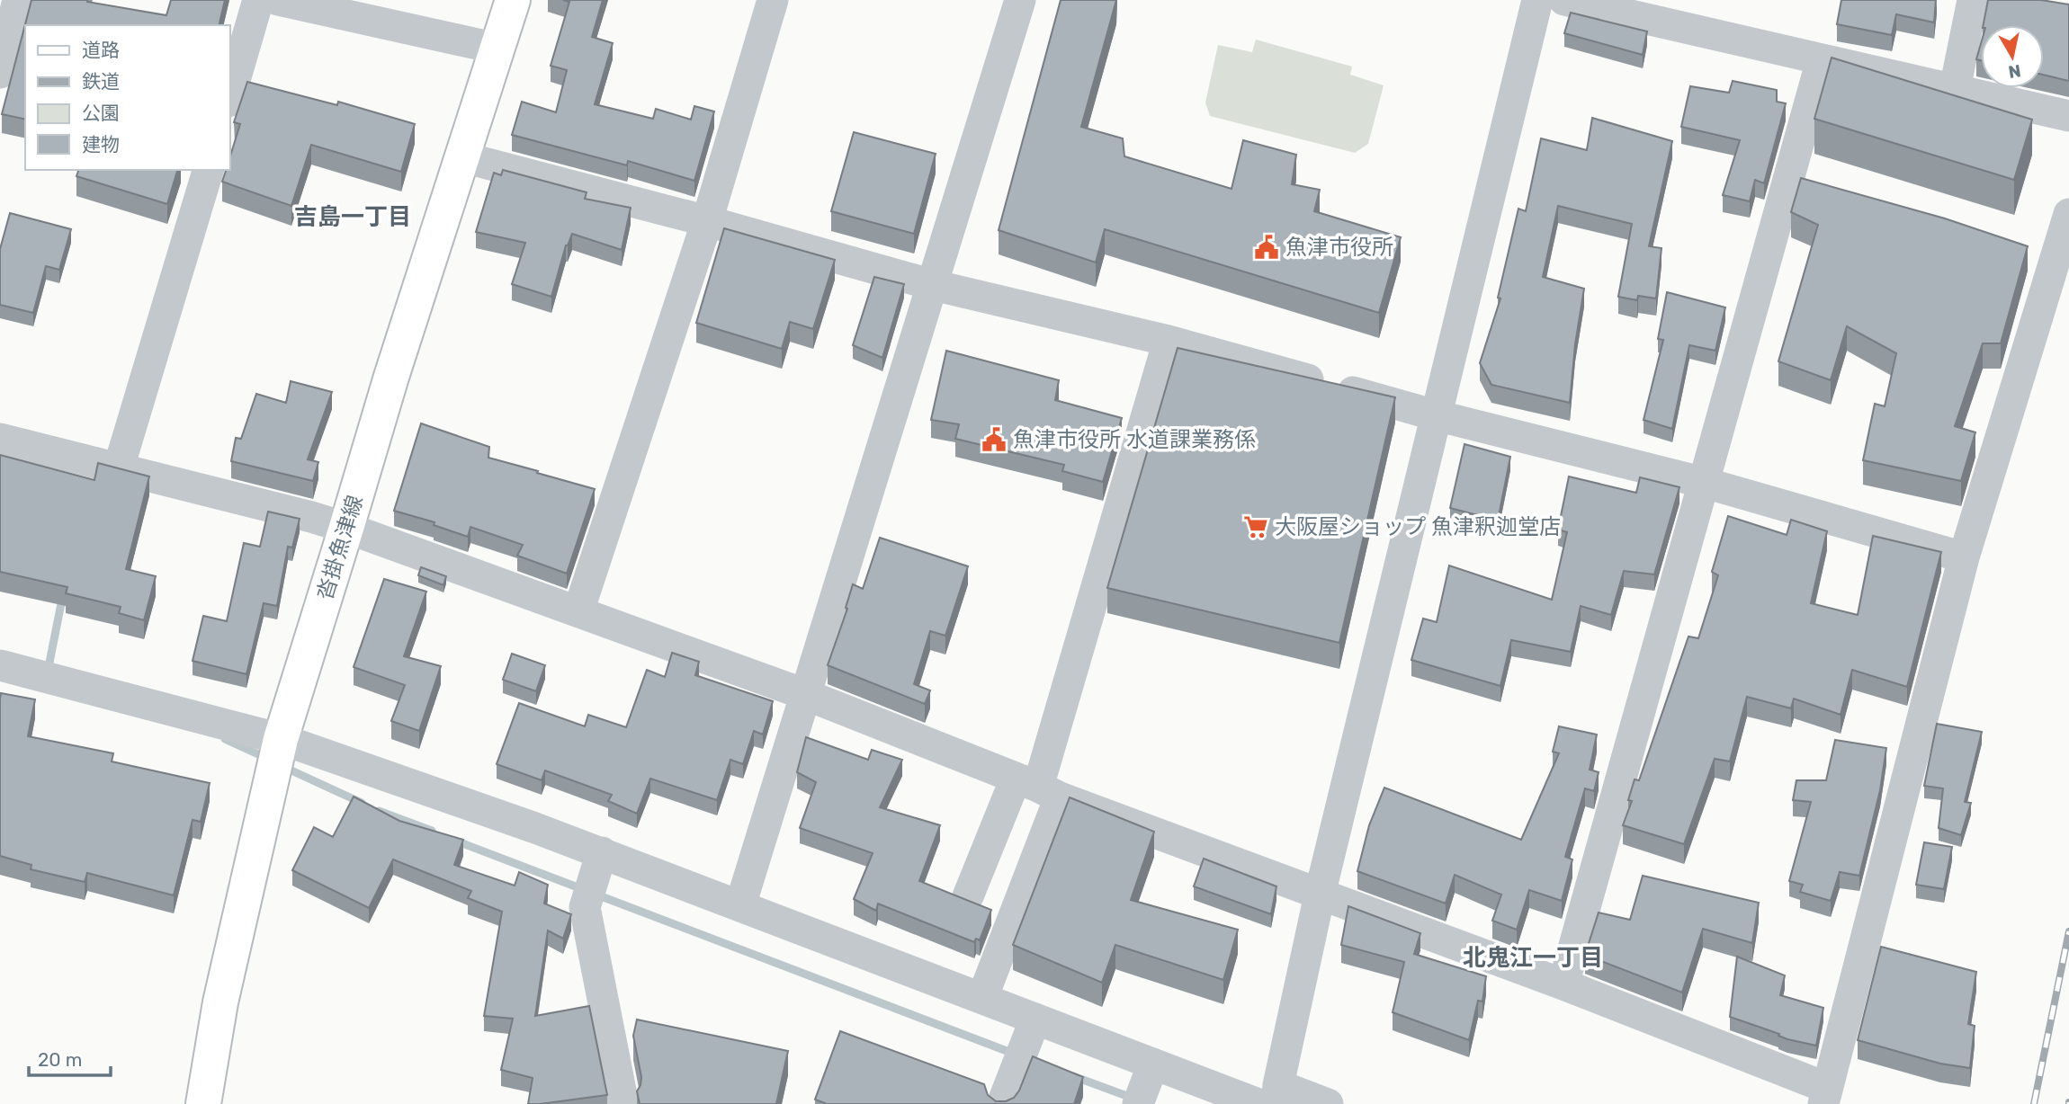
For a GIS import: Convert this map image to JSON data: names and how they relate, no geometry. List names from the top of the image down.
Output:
{
  "streets": {
    "main road": ["沓掛魚津線"]
  },
  "districts": ["吉島一丁目", "北鬼江一丁目"],
  "places": {
    "public building": ["魚津市役所", "魚津市役所 水道課業務係"],
    "supermarket": ["大阪屋ショップ 魚津釈迦堂店"]
  },
  "legend": [
    "道路",
    "鉄道",
    "公園",
    "建物"
  ],
  "scale_bar": "20 m",
  "north": "bottom"
}
